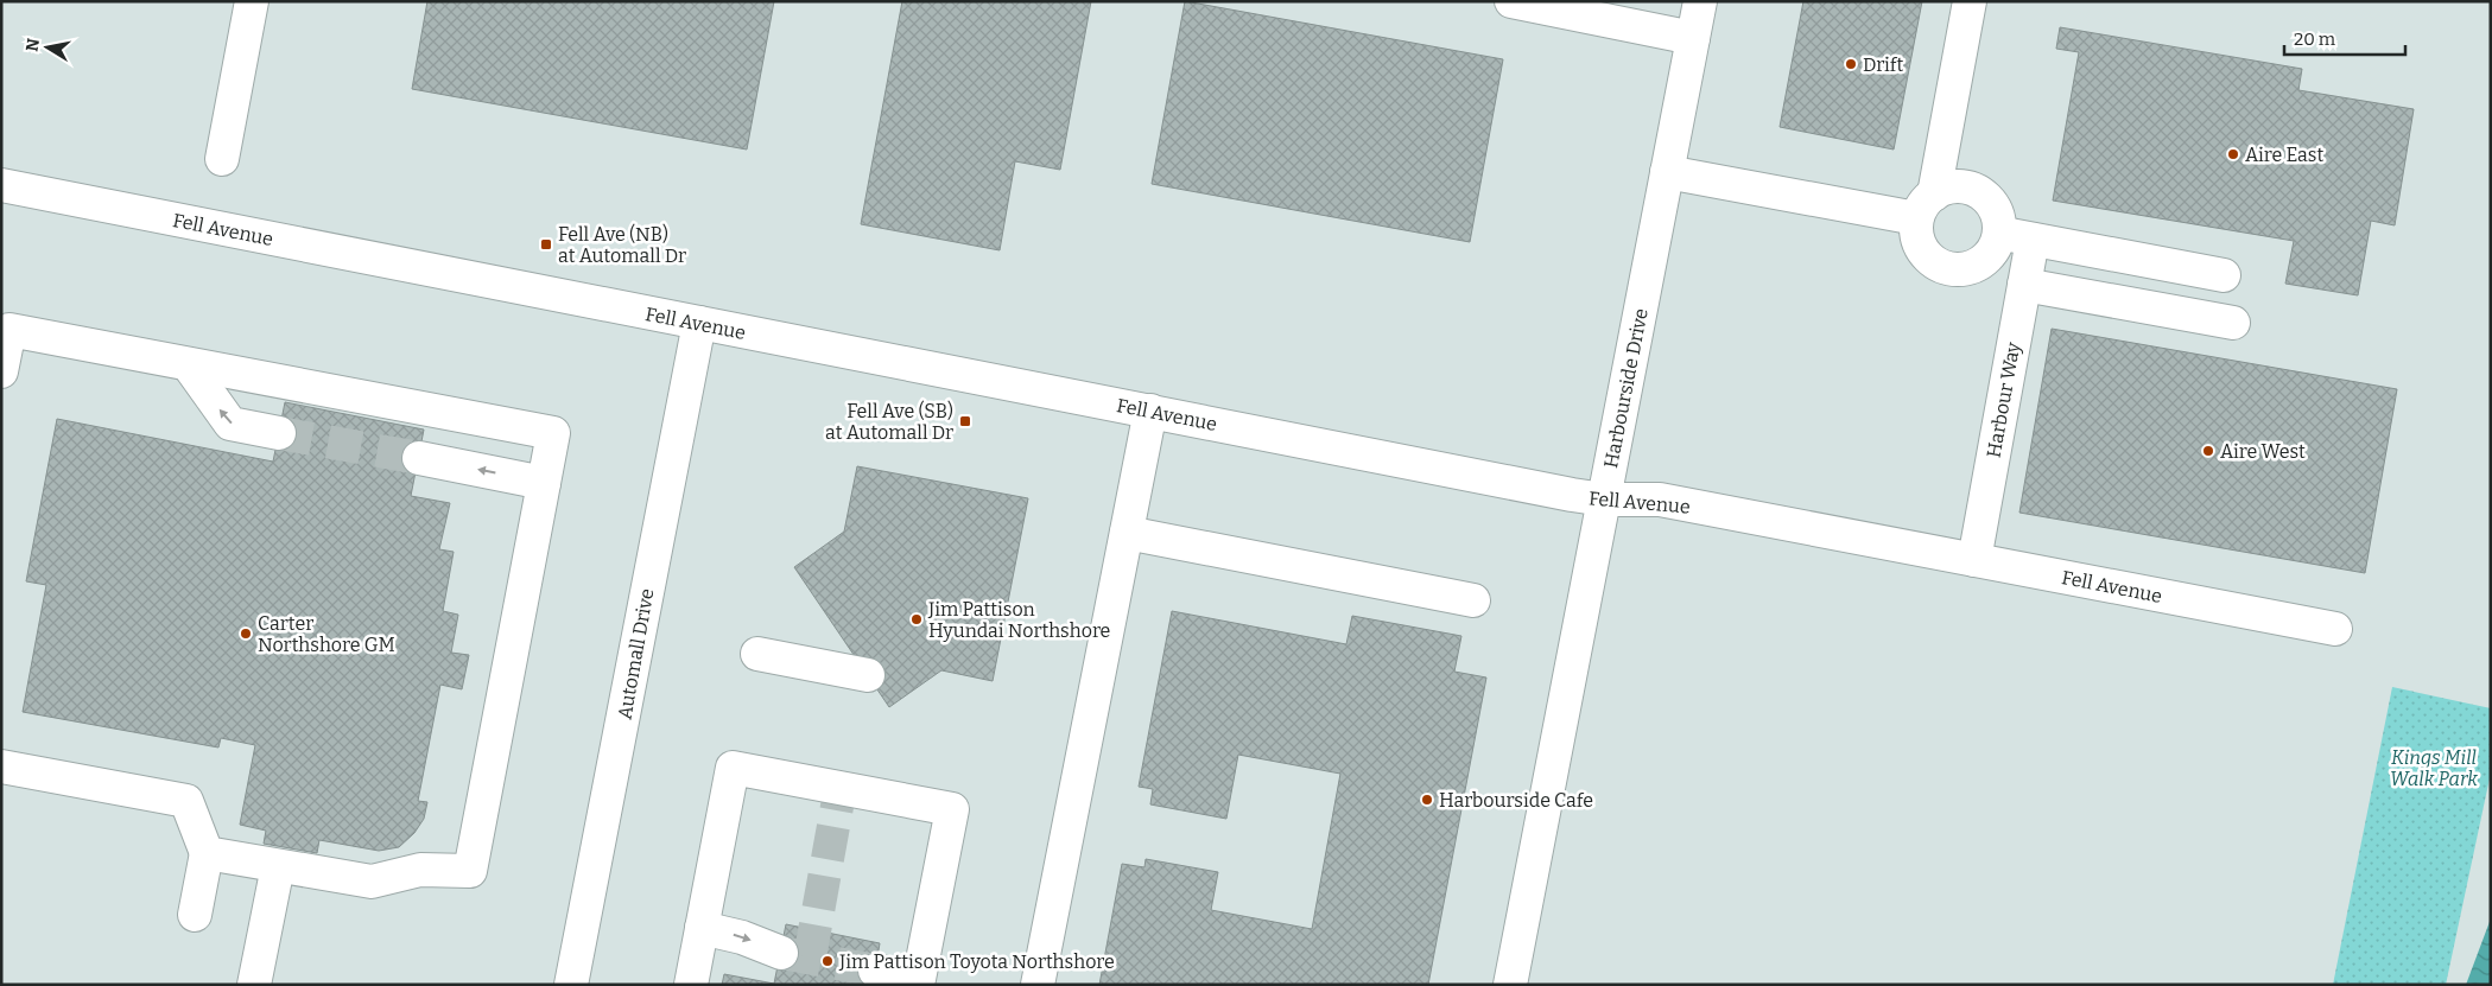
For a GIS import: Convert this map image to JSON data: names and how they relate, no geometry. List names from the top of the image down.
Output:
{
  "streets": {
    "street": [
      "Fell Avenue",
      "Harbourside Drive",
      "Harbour Way",
      "Automall Drive"
    ]
  },
  "crossings": [
    ["Fell Avenue", "Harbourside Drive"],
    ["Fell Avenue", "Harbour Way"],
    ["Fell Avenue", "Automall Drive"]
  ],
  "parks": ["Kings Mill Walk Park"],
  "places": {
    "other": [
      "Drift",
      "Aire East",
      "Aire West",
      "Jim Pattison Hyundai Northshore",
      "Carter Northshore GM",
      "Harbourside Cafe",
      "Jim Pattison Toyota Northshore"
    ],
    "transit": ["Fell Ave (NB) at Automall Dr", "Fell Ave (SB) at Automall Dr"]
  },
  "scale_bar": "20 m",
  "north": "left"
}
